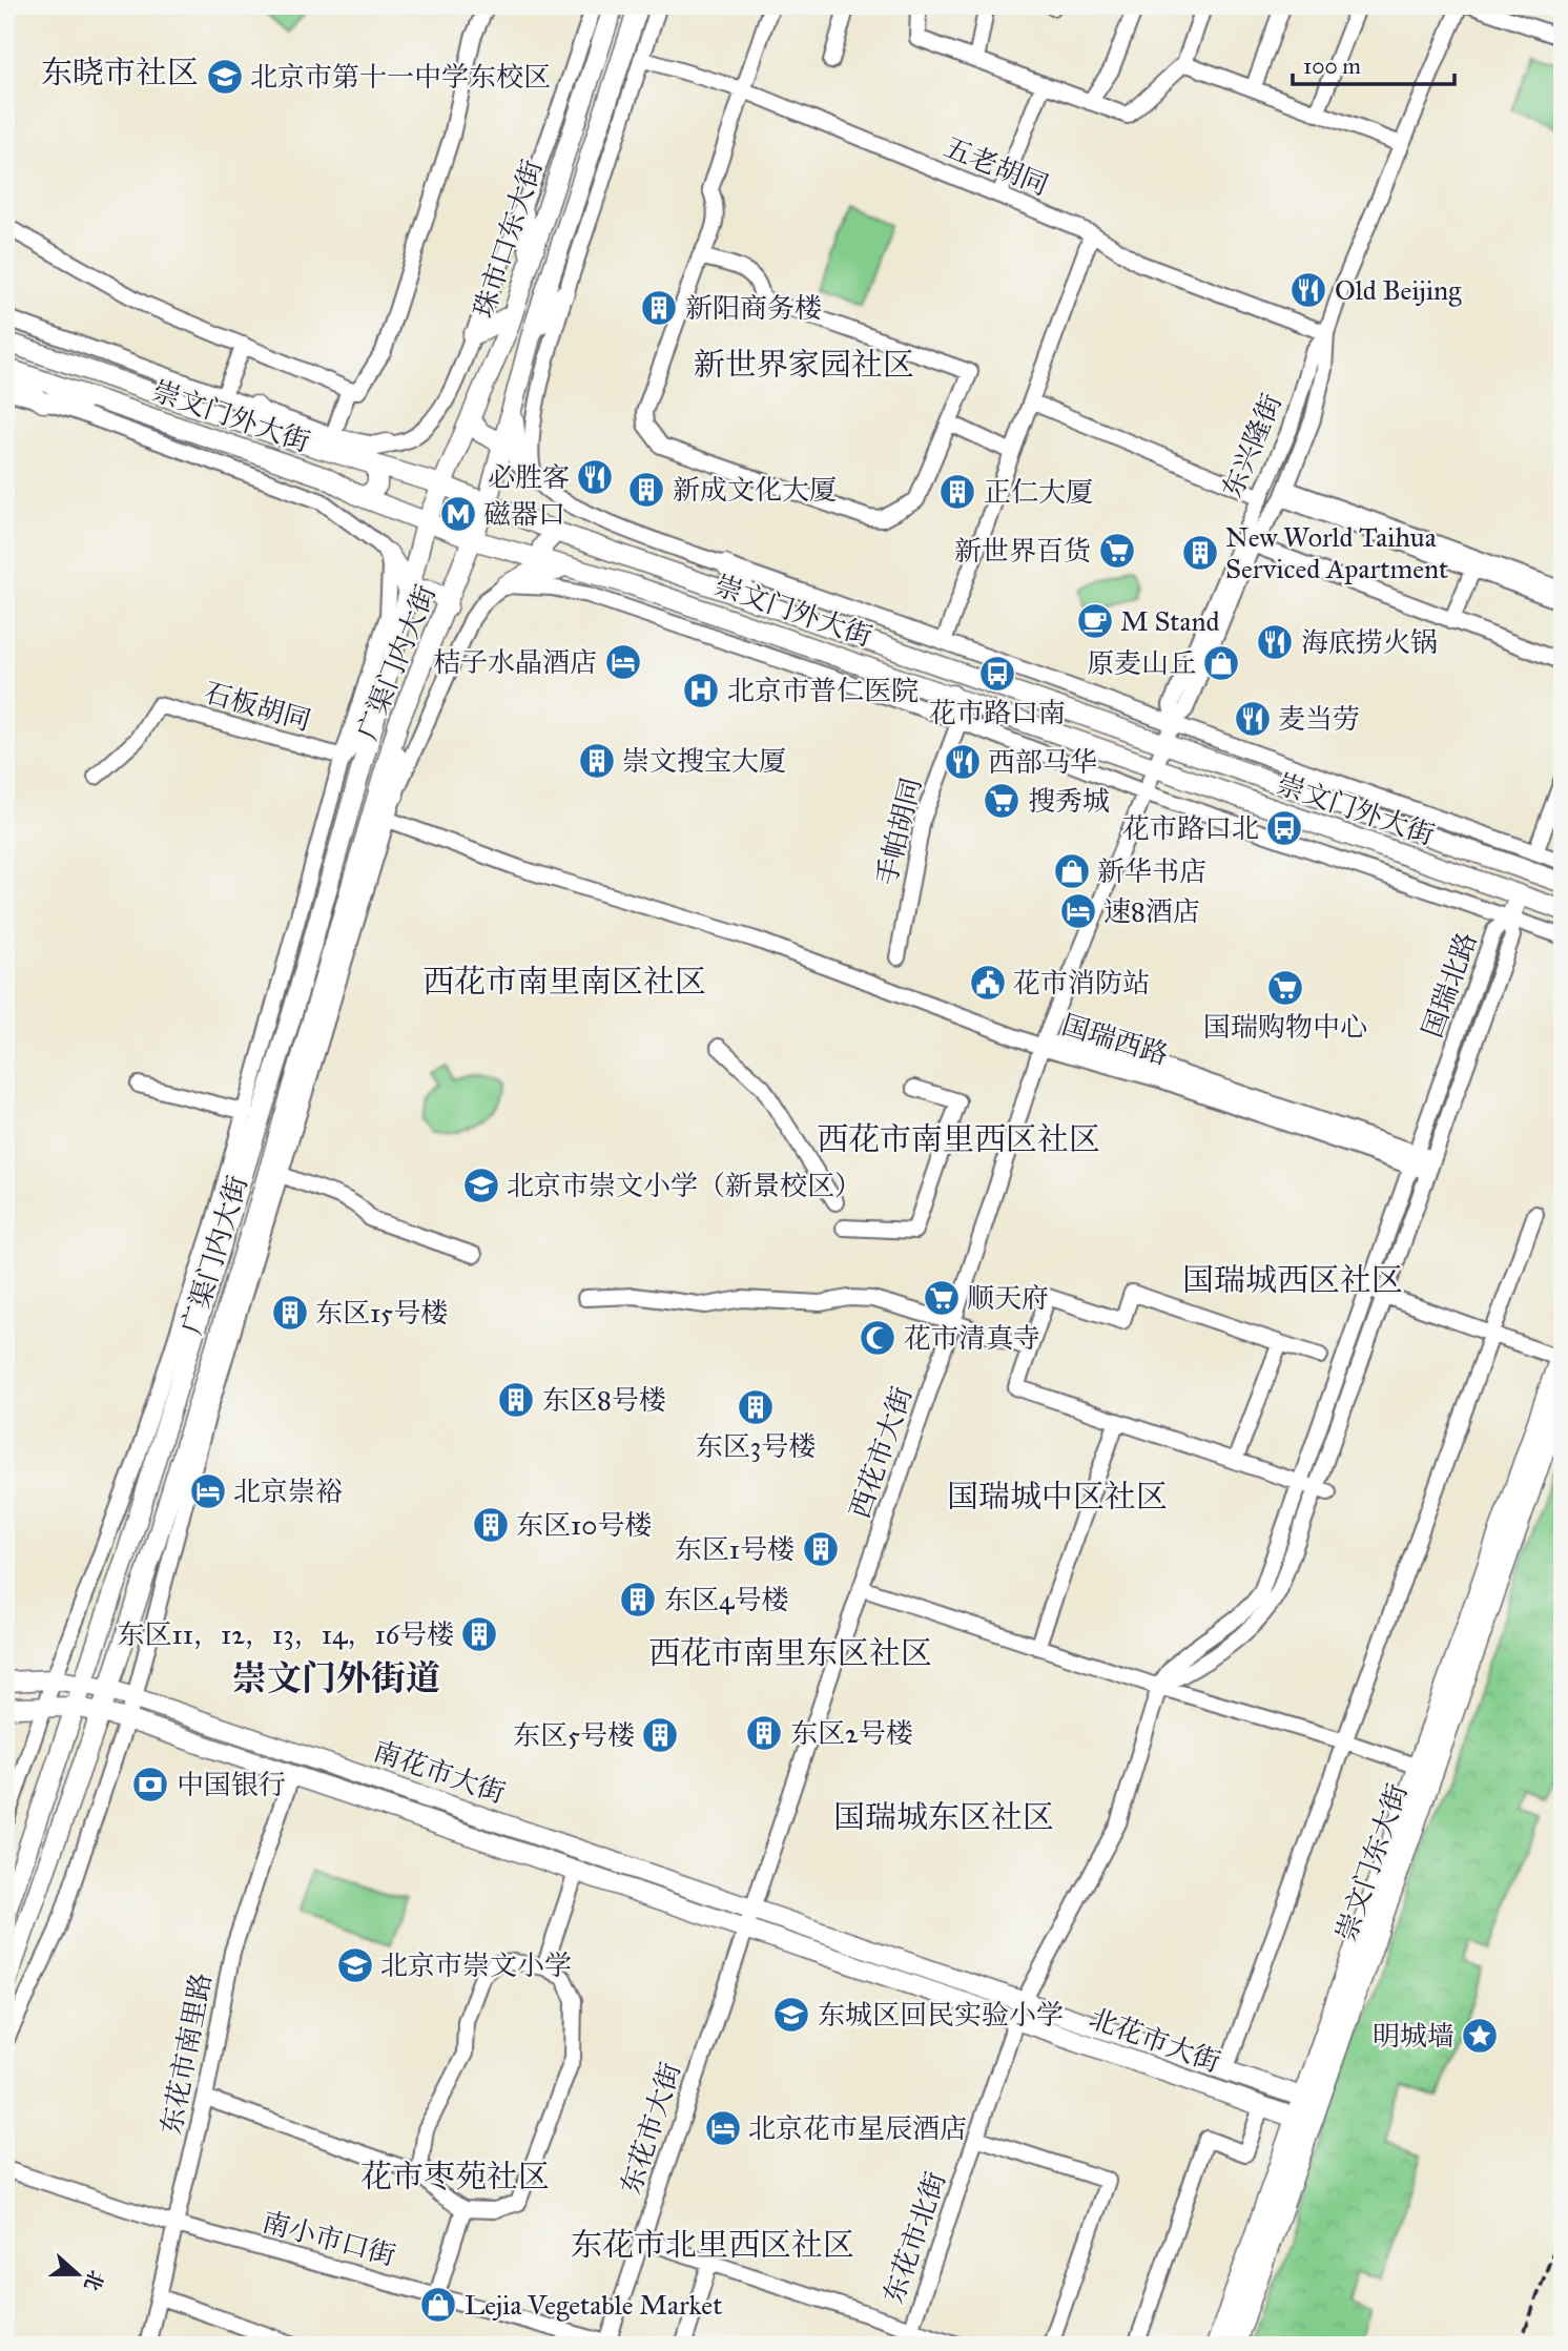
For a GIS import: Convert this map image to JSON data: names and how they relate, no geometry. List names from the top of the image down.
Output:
{
  "streets": {
    "main road": [
      "珠市口东大街",
      "崇文门外大街",
      "广渠门内大街",
      "南花市大街",
      "崇文门东大街",
      "北花市大街"
    ],
    "street": [
      "五老胡同",
      "东兴隆街",
      "石板胡同",
      "手帕胡同",
      "国瑞北路",
      "国瑞西路",
      "西花市大街",
      "东花市南里路",
      "东花市大街",
      "东花市北街",
      "南小市口街"
    ]
  },
  "crossings": [
    ["五老胡同", "东兴隆街"],
    ["珠市口东大街", "崇文门外大街"],
    ["珠市口东大街", "广渠门内大街"],
    ["崇文门外大街", "东兴隆街"],
    ["崇文门外大街", "广渠门内大街"],
    ["崇文门外大街", "手帕胡同"],
    ["崇文门外大街", "国瑞北路"],
    ["崇文门外大街", "西花市大街"],
    ["东兴隆街", "西花市大街"],
    ["广渠门内大街", "石板胡同"],
    ["广渠门内大街", "南花市大街"],
    ["国瑞北路", "国瑞西路"],
    ["国瑞西路", "西花市大街"],
    ["西花市大街", "南花市大街"],
    ["西花市大街", "北花市大街"],
    ["西花市大街", "东花市大街"],
    ["南花市大街", "北花市大街"],
    ["南花市大街", "东花市南里路"],
    ["南花市大街", "东花市大街"],
    ["崇文门东大街", "北花市大街"],
    ["北花市大街", "东花市大街"],
    ["北花市大街", "东花市北街"],
    ["东花市南里路", "南小市口街"],
    ["东花市大街", "南小市口街"]
  ],
  "districts": [
    "东晓市社区",
    "新世界家园社区",
    "西花市南里南区社区",
    "西花市南里西区社区",
    "国瑞城西区社区",
    "国瑞城中区社区",
    "西花市南里东区社区",
    "崇文门外街道",
    "国瑞城东区社区",
    "花市枣苑社区",
    "东花市北里西区社区"
  ],
  "places": {
    "school or university": [
      "北京市第十一中学东校区",
      "北京市崇文小学（新景校区）",
      "北京市崇文小学",
      "东城区回民实验小学"
    ],
    "restaurant": [
      "Old Beijing",
      "必胜客",
      "海底捞火锅",
      "麦当劳",
      "西部马华"
    ],
    "building": [
      "新阳商务楼",
      "新成文化大厦",
      "正仁大厦",
      "New World Taihua Serviced Apartment",
      "崇文搜宝大厦",
      "东区15号楼",
      "东区8号楼",
      "东区3号楼",
      "东区10号楼",
      "东区1号楼",
      "东区4号楼",
      "东区11，12，13，14，16号楼",
      "东区2号楼",
      "东区5号楼"
    ],
    "metro station": ["磁器口"],
    "supermarket": [
      "新世界百货",
      "搜秀城",
      "国瑞购物中心",
      "顺天府"
    ],
    "cafe": ["M Stand"],
    "hotel": [
      "桔子水晶酒店",
      "速8酒店",
      "北京崇裕",
      "北京花市星辰酒店"
    ],
    "shop": ["原麦山丘", "新华书店", "Lejia Vegetable Market"],
    "bus stop": ["花市路口南", "花市路口北"],
    "hospital": ["北京市普仁医院"],
    "public building": ["花市消防站"],
    "mosque": ["花市清真寺"],
    "bank": ["中国银行"],
    "place": ["明城墙"]
  },
  "scale_bar": "100 m",
  "north": "right"
}
